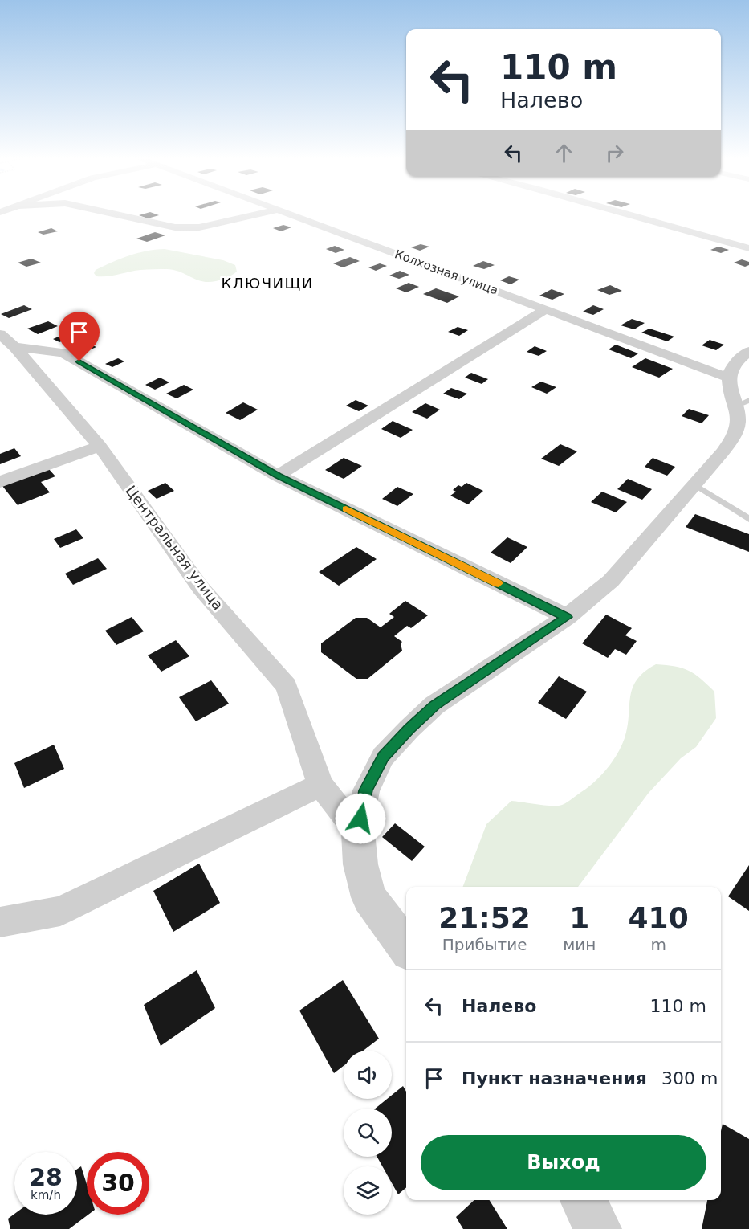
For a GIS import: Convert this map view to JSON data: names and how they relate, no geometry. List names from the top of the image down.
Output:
{
  "streets": {
    "street": ["Колхозная улица", "Центральная улица"]
  },
  "districts": ["КЛЮЧИЩИ"],
  "page": {
    "turn": ["110 m", "Налево"],
    "eta": [
      "21:52",
      "Прибытие",
      "1",
      "мин",
      "410",
      "m"
    ],
    "list": [
      {
        "name": "Налево",
        "value": "110 m"
      },
      {
        "name": "Пункт назначения",
        "value": "300 m"
      }
    ],
    "buttons": "Выход",
    "speed": "28 km/h",
    "limit": "30"
  }
}
